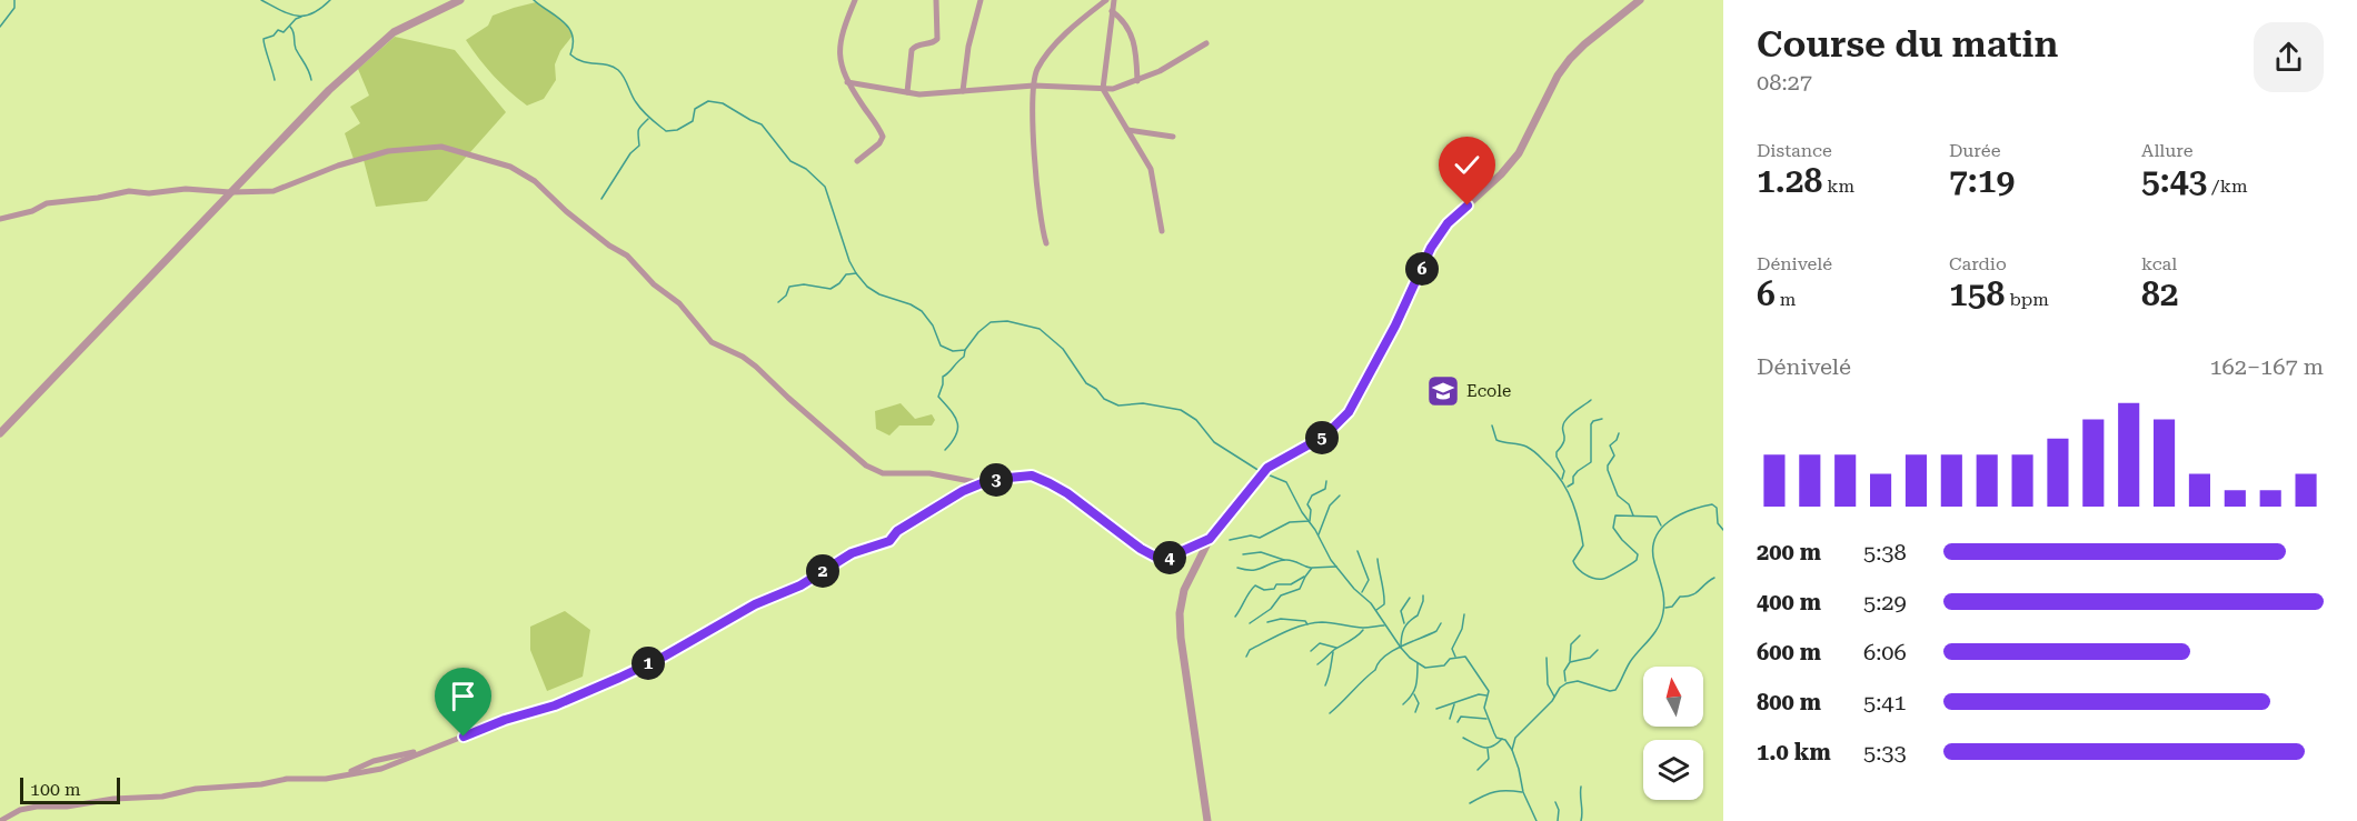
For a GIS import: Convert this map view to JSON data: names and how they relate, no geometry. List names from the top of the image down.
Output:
{
  "places": {
    "school or university": ["Ecole"]
  },
  "scale_bar": "100 m",
  "north": "top",
  "page": {
    "heading": ["Course du matin", "08:27"],
    "stats": [
      ["Distance", "1.28 km"],
      ["Durée", "7:19"],
      ["Allure", "5:43 /km"],
      ["Dénivelé", "6 m"],
      ["Cardio", "158 bpm"],
      ["kcal", "82"]
    ],
    "pins": [
      "6",
      "5",
      "3",
      "4",
      "2",
      "1"
    ],
    "chart": ["Dénivelé", "162–167 m"],
    "list": [
      {
        "name": "200 m",
        "note": "5:38"
      },
      {
        "name": "400 m",
        "note": "5:29"
      },
      {
        "name": "600 m",
        "note": "6:06"
      },
      {
        "name": "800 m",
        "note": "5:41"
      },
      {
        "name": "1.0 km",
        "note": "5:33"
      }
    ],
    "scale": "100 m"
  }
}
